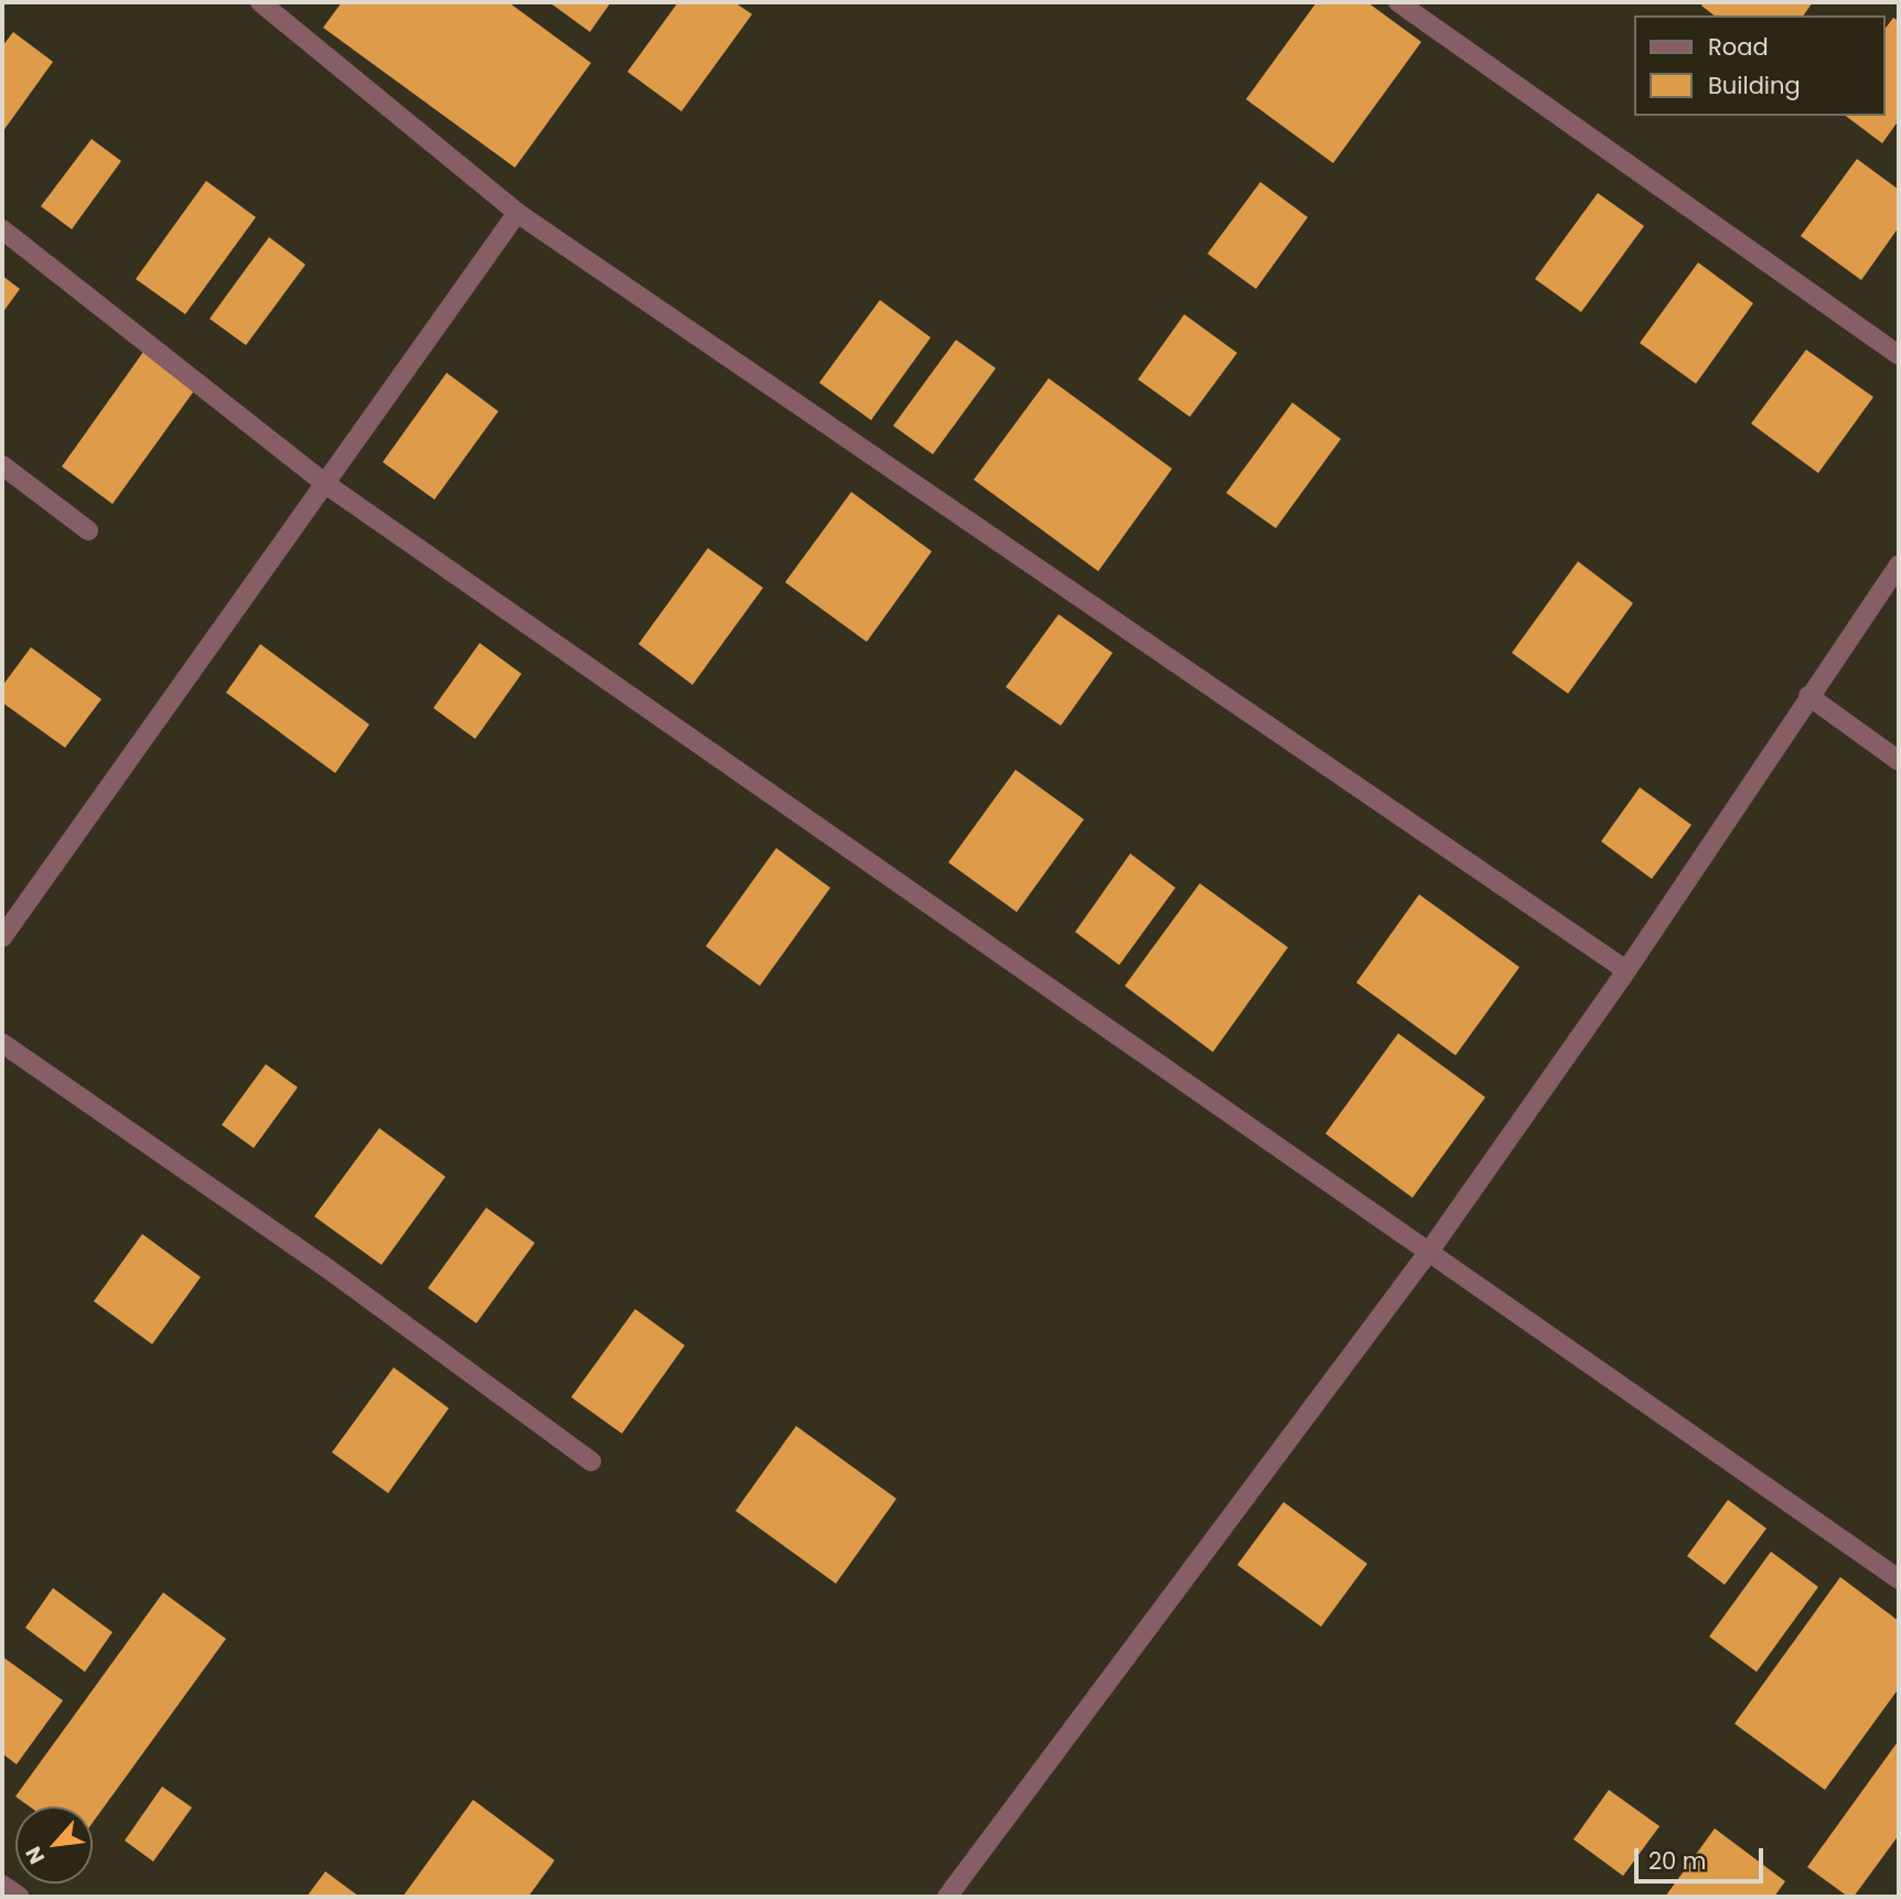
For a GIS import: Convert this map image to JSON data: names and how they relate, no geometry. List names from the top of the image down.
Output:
{
  "legend": ["Road", "Building"],
  "scale_bar": "20 m",
  "north": "bottom left"
}
